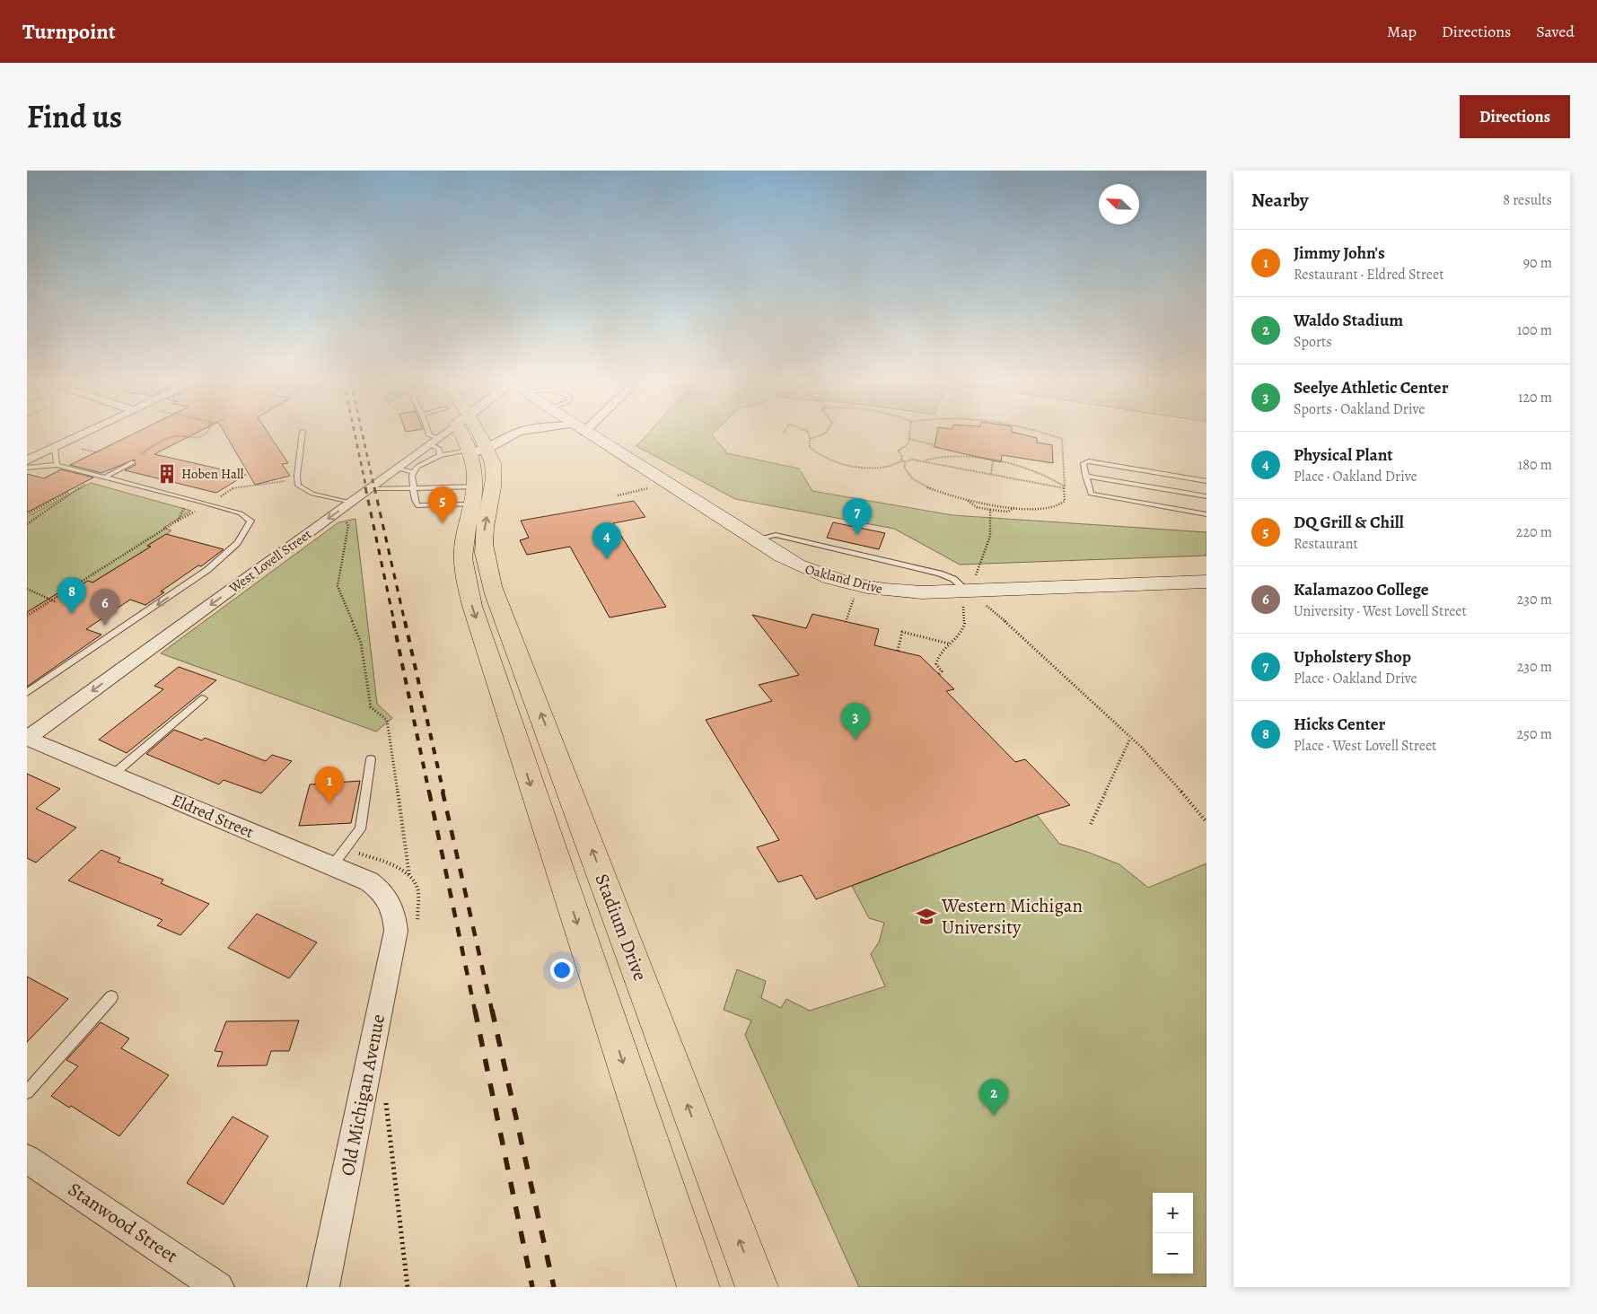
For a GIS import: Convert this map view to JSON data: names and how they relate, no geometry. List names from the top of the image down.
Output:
{
  "streets": {
    "main road": ["Oakland Drive", "Stadium Drive"],
    "street": [
      "West Lovell Street",
      "Eldred Street",
      "Old Michigan Avenue",
      "Stanwood Street"
    ]
  },
  "crossings": [
    ["West Lovell Street", "Eldred Street"],
    ["Eldred Street", "Old Michigan Avenue"]
  ],
  "one_way": ["West Lovell Street"],
  "places": {
    "building": ["Hoben Hall"],
    "school or university": ["Western Michigan University"]
  },
  "north": "top left",
  "page": {
    "header": "Turnpoint",
    "nav": ["Map", "Directions", "Saved"],
    "title": "Find us",
    "buttons": "Directions",
    "heading": ["Nearby", "8 results"],
    "list": [
      {
        "mark": "1",
        "name": "Jimmy John's",
        "note": "Restaurant · Eldred Street",
        "value": "90 m"
      },
      {
        "mark": "2",
        "name": "Waldo Stadium",
        "note": "Sports",
        "value": "100 m"
      },
      {
        "mark": "3",
        "name": "Seelye Athletic Center",
        "note": "Sports · Oakland Drive",
        "value": "120 m"
      },
      {
        "mark": "4",
        "name": "Physical Plant",
        "note": "Place · Oakland Drive",
        "value": "180 m"
      },
      {
        "mark": "5",
        "name": "DQ Grill & Chill",
        "note": "Restaurant",
        "value": "220 m"
      },
      {
        "mark": "6",
        "name": "Kalamazoo College",
        "note": "University · West Lovell Street",
        "value": "230 m"
      },
      {
        "mark": "7",
        "name": "Upholstery Shop",
        "note": "Place · Oakland Drive",
        "value": "230 m"
      },
      {
        "mark": "8",
        "name": "Hicks Center",
        "note": "Place · West Lovell Street",
        "value": "250 m"
      }
    ],
    "pins": [
      "5",
      "7",
      "4",
      "8",
      "6",
      "3",
      "1",
      "2"
    ],
    "map_buttons": ["+", "−"]
  }
}
